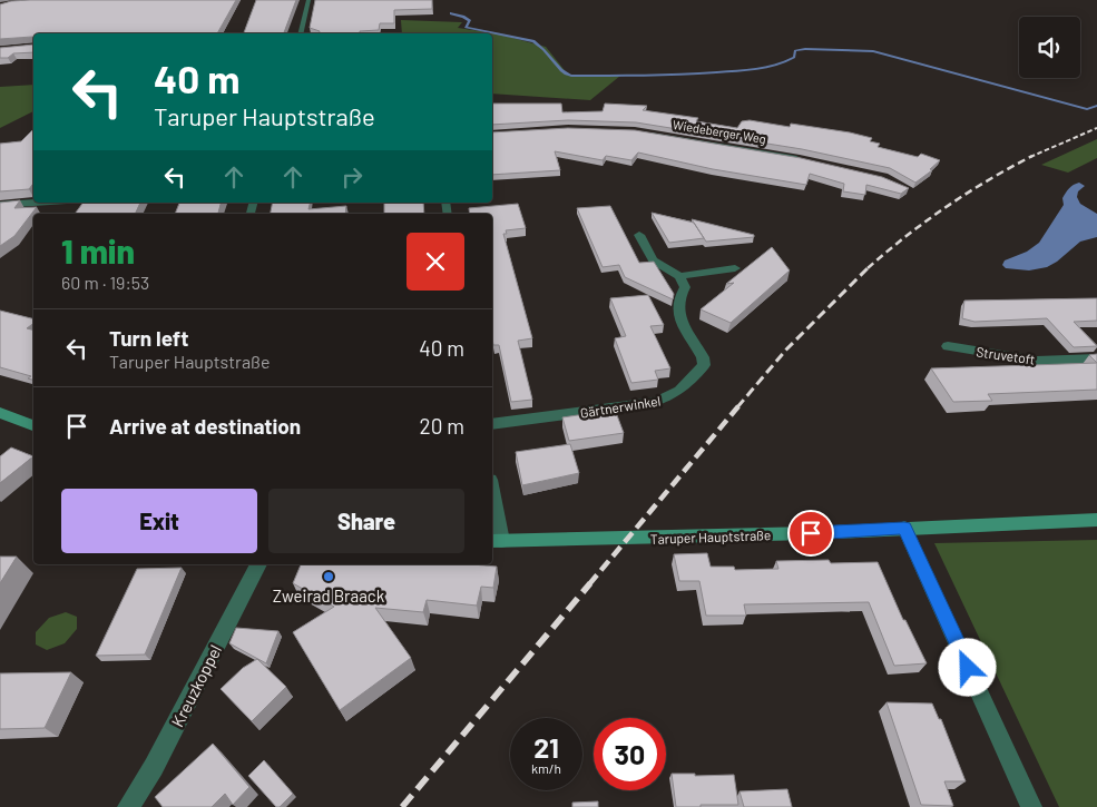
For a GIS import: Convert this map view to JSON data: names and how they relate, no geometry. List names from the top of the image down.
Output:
{
  "streets": {
    "street": [
      "Wiedeberger Weg",
      "Struvetoft",
      "Gärtnerwinkel",
      "Taruper Hauptstraße",
      "Kreuzkoppel"
    ]
  },
  "places": ["Zweirad Braack"],
  "page": {
    "turn": ["40 m", "Taruper Hauptstraße"],
    "heading": ["1 min", "60 m · 19:53"],
    "list": [
      {
        "name": "Turn left",
        "note": "Taruper Hauptstraße",
        "value": "40 m"
      },
      {
        "name": "Arrive at destination",
        "value": "20 m"
      }
    ],
    "buttons": ["Exit", "Share"],
    "speed": "21 km/h",
    "limit": "30"
  }
}
